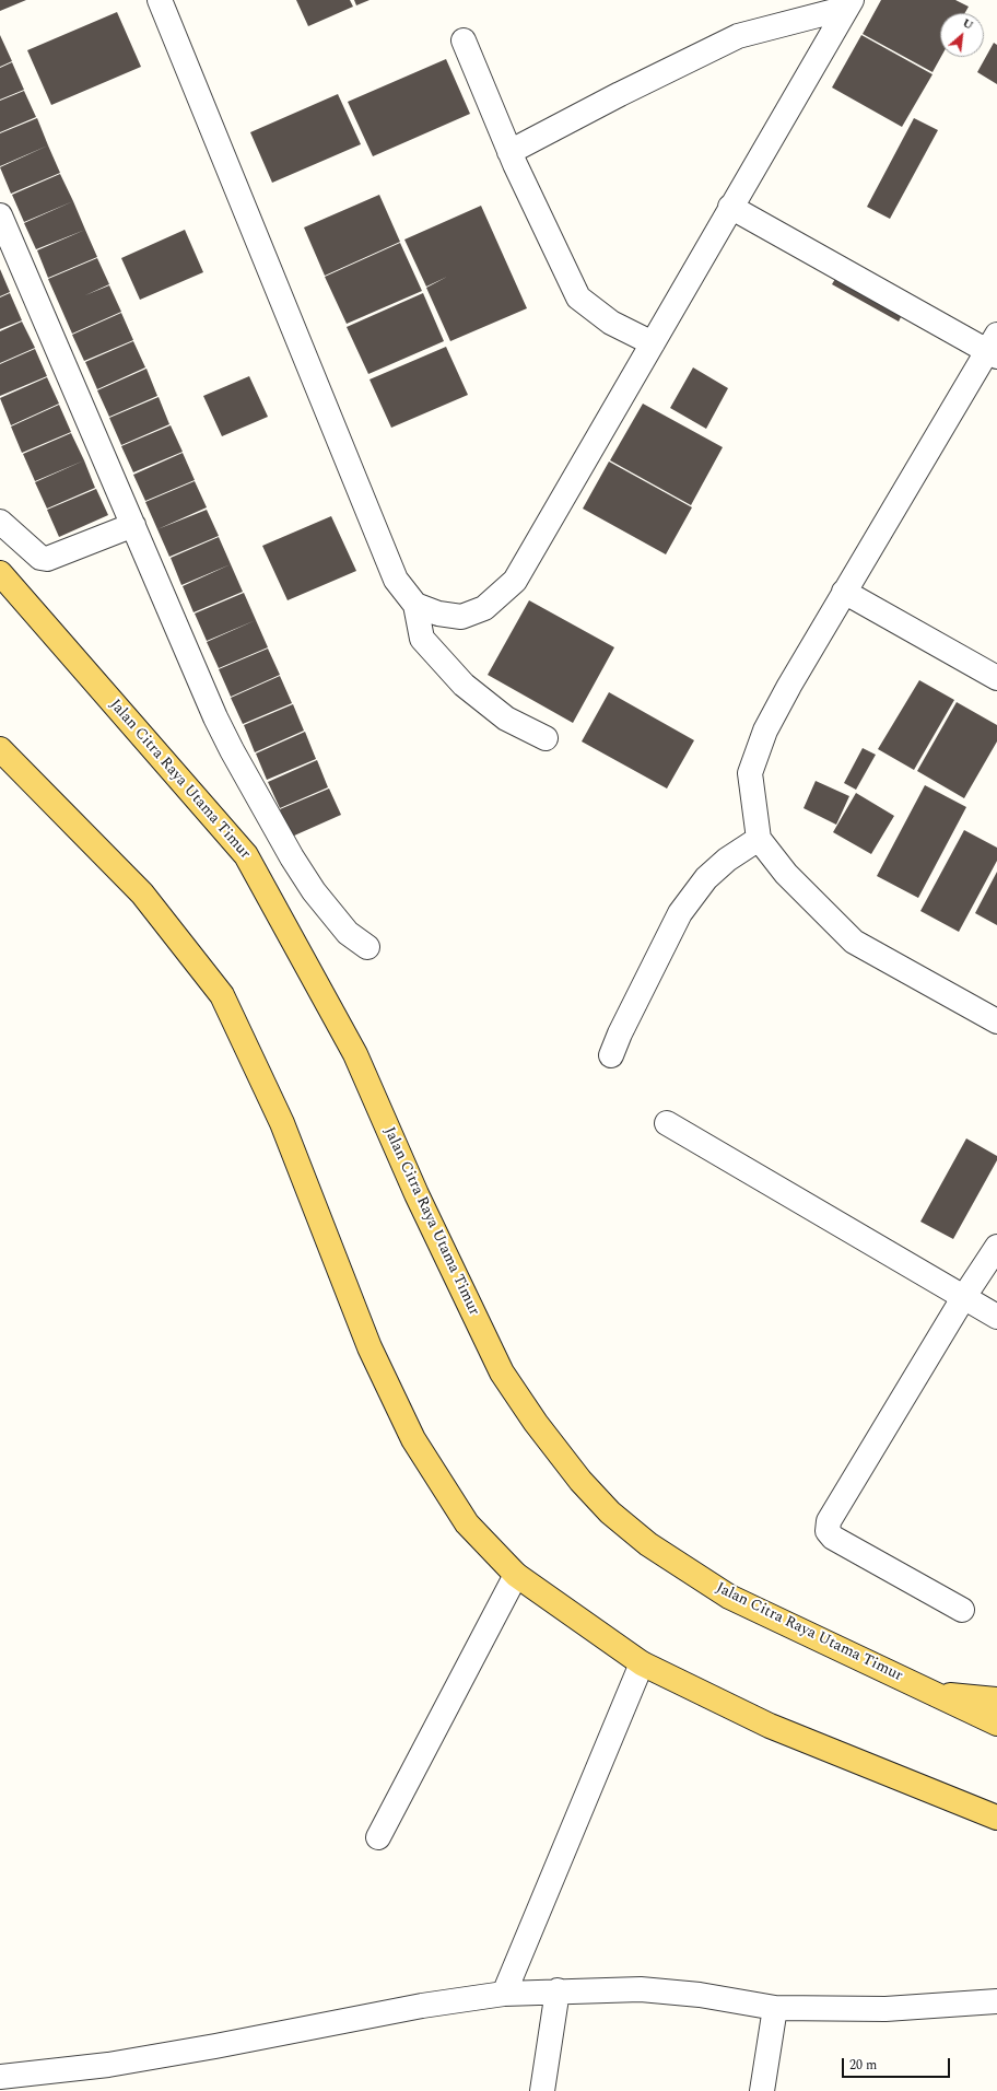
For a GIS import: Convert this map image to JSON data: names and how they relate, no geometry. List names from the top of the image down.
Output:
{
  "streets": {
    "main road": ["Jalan Citra Raya Utama Timur"]
  },
  "scale_bar": "20 m",
  "north": "top right"
}
